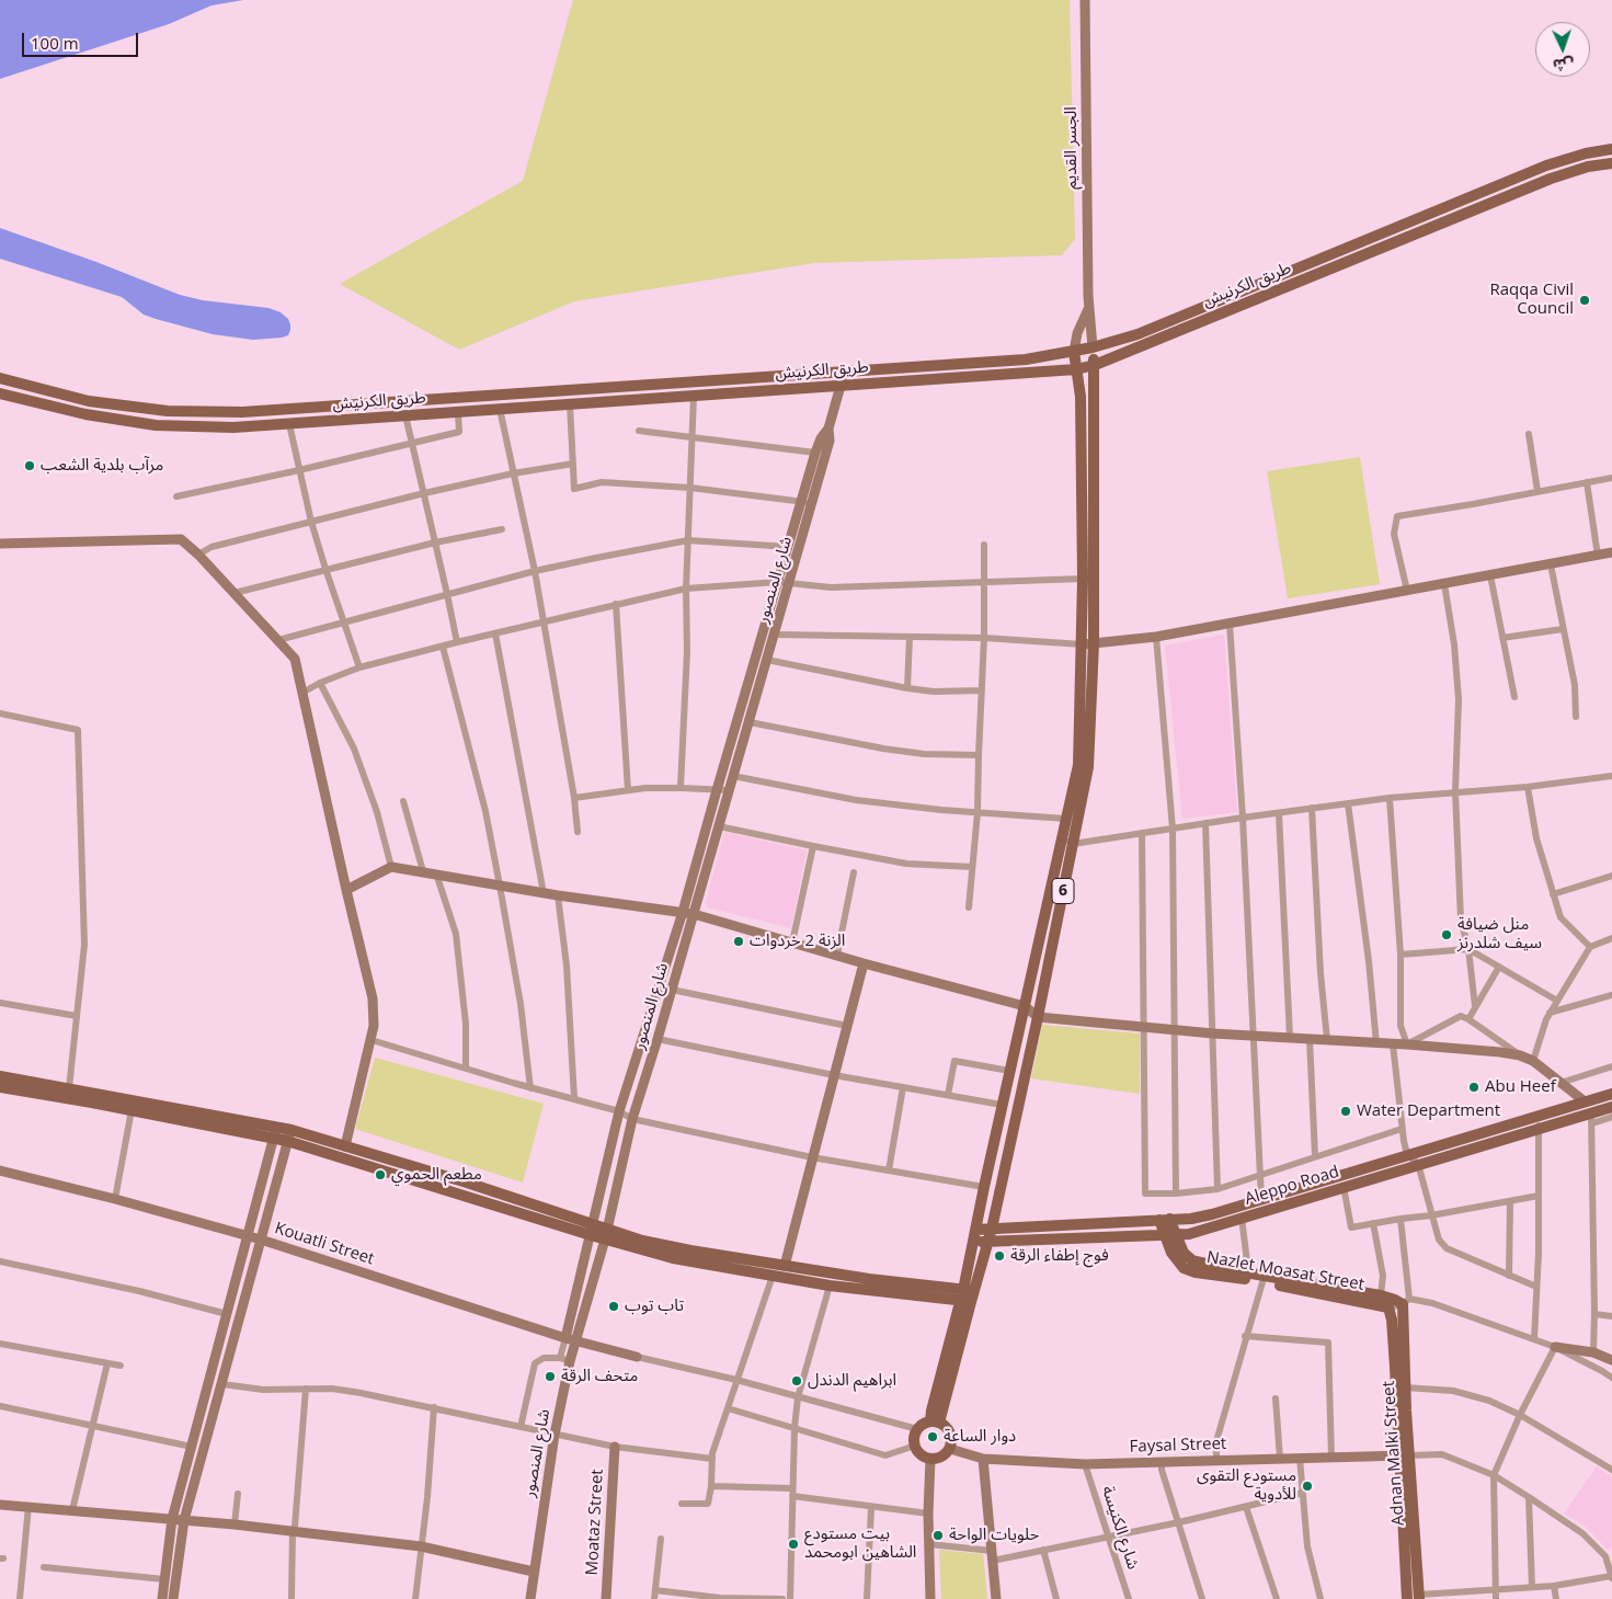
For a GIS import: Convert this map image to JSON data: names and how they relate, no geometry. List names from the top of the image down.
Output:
{
  "streets": {
    "main road": [
      "طريق الكرنيش",
      "6",
      "Aleppo Road",
      "Nazlet Moasat Street",
      "Adnan Malki Street"
    ],
    "street": [
      "الجسر القديم",
      "شارع المنصور",
      "Kouatli Street",
      "Faysal Street",
      "Moataz Street",
      "شارع الكنيسة"
    ]
  },
  "crossings": [
    ["الجسر القديم", "طريق الكرنيش"],
    ["الجسر القديم", "6"],
    ["طريق الكرنيش", "شارع المنصور"],
    ["طريق الكرنيش", "6"],
    ["شارع المنصور", "Kouatli Street"],
    ["6", "Aleppo Road"],
    ["6", "Faysal Street"],
    ["Aleppo Road", "Nazlet Moasat Street"],
    ["Nazlet Moasat Street", "Adnan Malki Street"],
    ["Faysal Street", "Adnan Malki Street"],
    ["Faysal Street", "شارع الكنيسة"]
  ],
  "places": [
    "Raqqa Civil Council",
    "مرآب بلدية الشعب",
    "منل ضيافة سيف شلدرنز",
    "الزنة 2 خردوات",
    "Abu Heef",
    "Water Department",
    "مطعم الحموي",
    "فوج إطفاء الرقة",
    "تاب توب",
    "متحف الرقة",
    "ابراهيم الدندل",
    "دوار الساعة",
    "مستودع التقوى للأدوية",
    "حلويات الواحة",
    "بيت مستودع الشاهين ابومحمد"
  ],
  "scale_bar": "100 m",
  "north": "bottom"
}
